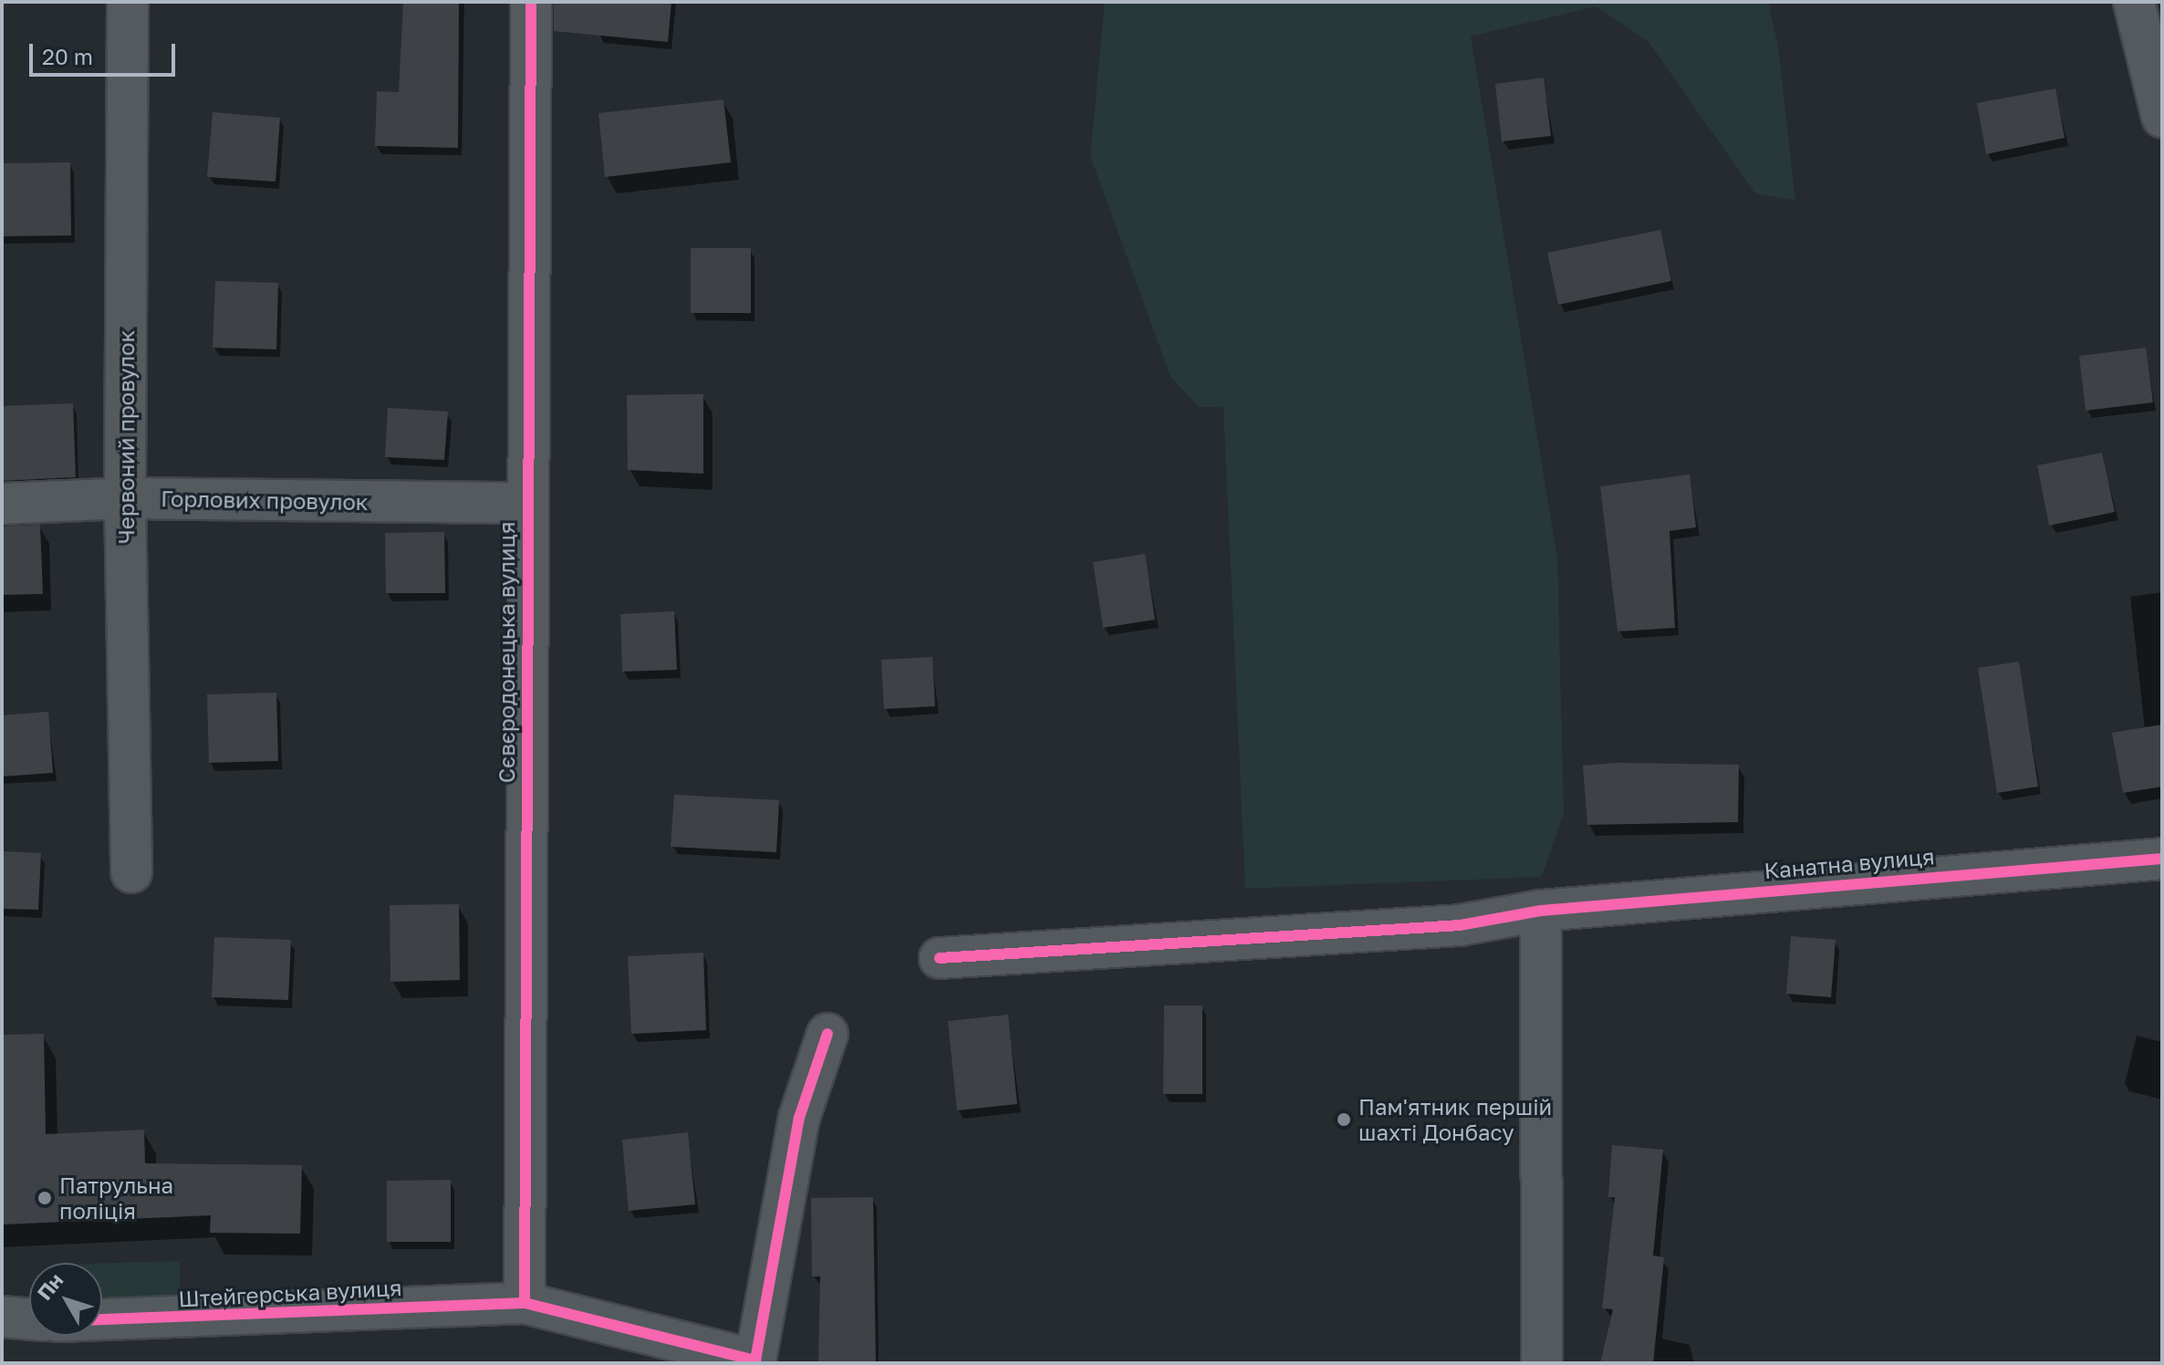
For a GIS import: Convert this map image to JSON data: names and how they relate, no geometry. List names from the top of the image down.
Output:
{
  "streets": {
    "street": [
      "Червоний провулок",
      "Горлових провулок",
      "Сєвєродонецька вулиця",
      "Канатна вулиця",
      "Штейгерська вулиця"
    ]
  },
  "crossings": [
    ["Червоний провулок", "Горлових провулок"],
    ["Горлових провулок", "Сєвєродонецька вулиця"],
    ["Сєвєродонецька вулиця", "Штейгерська вулиця"]
  ],
  "places": ["Пам'ятник першій шахті Донбасу", "Патрульна поліція"],
  "scale_bar": "20 m",
  "north": "top left"
}
